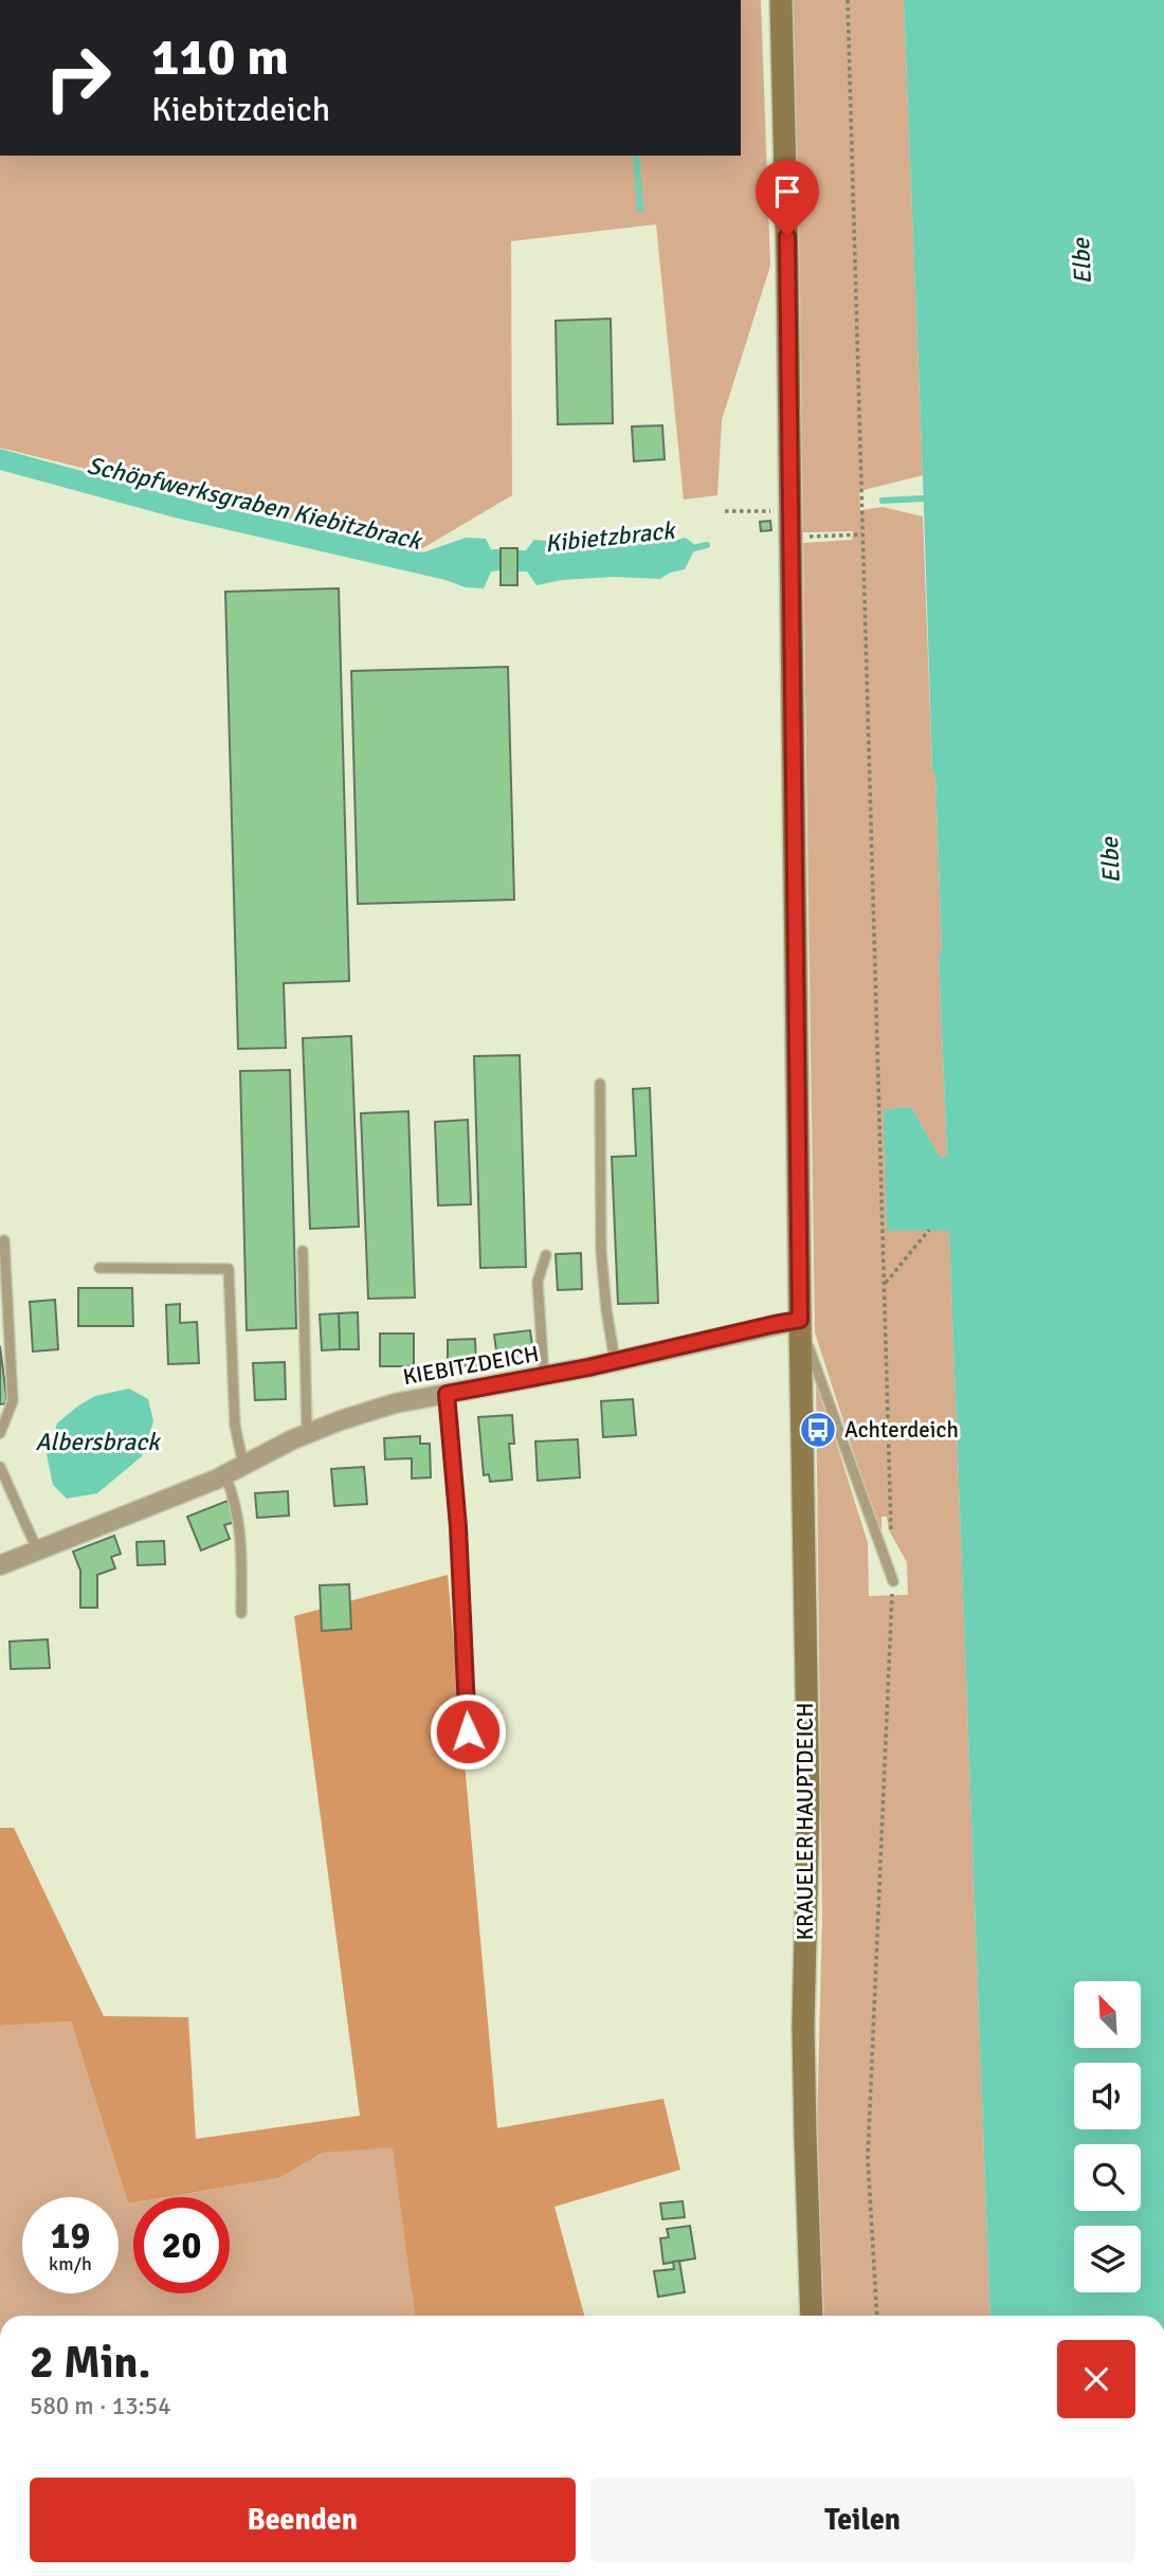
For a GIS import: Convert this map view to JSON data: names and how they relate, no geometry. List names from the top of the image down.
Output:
{
  "streets": {
    "street": ["KIEBITZDEICH", "KRAUELER HAUPTDEICH"]
  },
  "crossings": [
    ["KIEBITZDEICH", "KRAUELER HAUPTDEICH"]
  ],
  "water": [
    "Elbe",
    "Schöpfwerksgraben Kiebitzbrack",
    "Kibietzbrack",
    "Albersbrack"
  ],
  "places": {
    "bus stop": ["Achterdeich"]
  },
  "north": "top left",
  "page": {
    "turn": ["110 m", "Kiebitzdeich"],
    "speed": "19 km/h",
    "limit": "20",
    "heading": ["2 Min.", "580 m · 13:54"],
    "buttons": ["Beenden", "Teilen"]
  }
}
